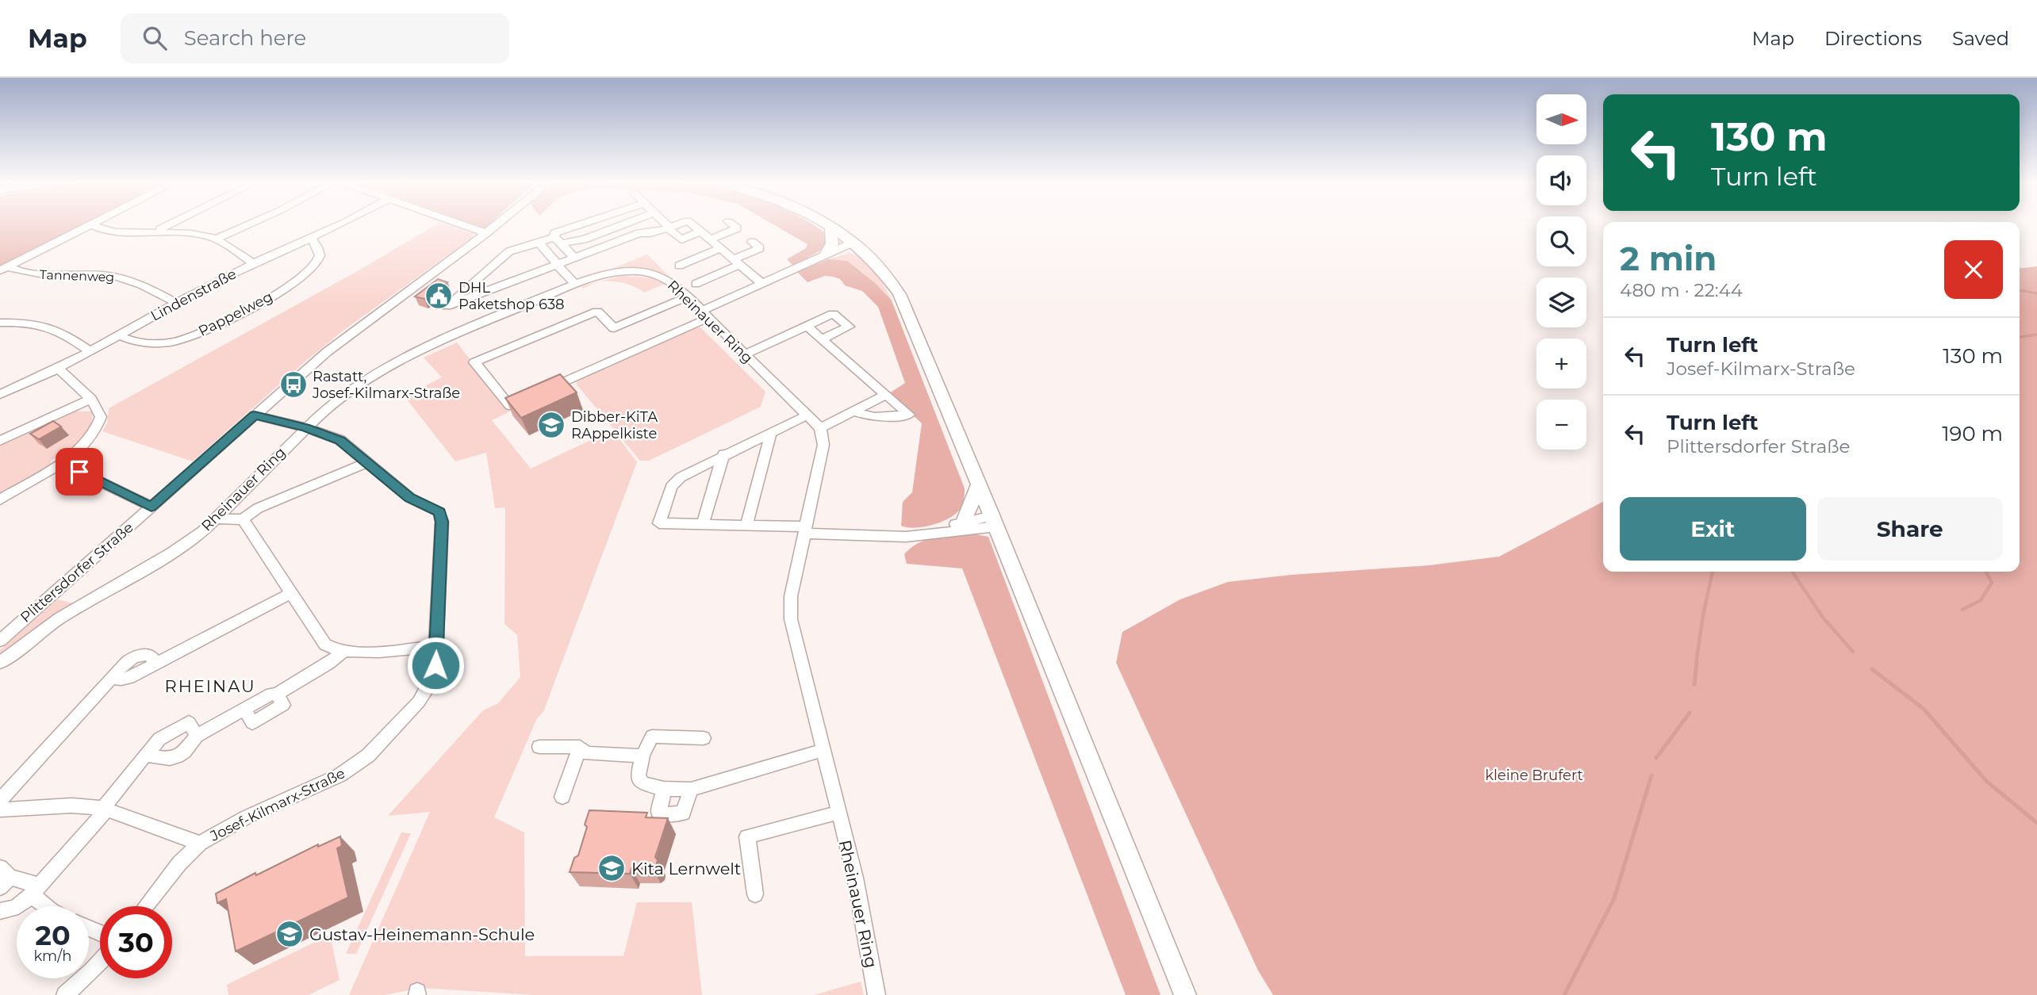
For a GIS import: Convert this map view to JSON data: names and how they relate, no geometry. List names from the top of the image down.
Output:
{
  "streets": {
    "street": [
      "Tannenweg",
      "Lindenstraße",
      "Pappelweg",
      "Rheinauer Ring",
      "Plittersdorfer Straße",
      "Josef-Kilmarx-Straße"
    ]
  },
  "crossings": [
    ["Tannenweg", "Lindenstraße"],
    ["Lindenstraße", "Pappelweg"],
    ["Rheinauer Ring", "Josef-Kilmarx-Straße"],
    ["Plittersdorfer Straße", "Josef-Kilmarx-Straße"]
  ],
  "districts": ["RHEINAU"],
  "parks": ["kleine Brufert"],
  "places": {
    "public building": ["DHL Paketshop 638"],
    "bus stop": ["Rastatt, Josef-Kilmarx-Straße"],
    "school or university": ["Dibber-KiTA RAppelkiste", "Kita Lernwelt", "Gustav-Heinemann-Schule"]
  },
  "north": "right",
  "page": {
    "header": "Map",
    "search": "Search here",
    "nav": ["Map", "Directions", "Saved"],
    "map_buttons": ["+", "−"],
    "turn": ["130 m", "Turn left"],
    "heading": ["2 min", "480 m · 22:44"],
    "list": [
      {
        "name": "Turn left",
        "note": "Josef-Kilmarx-Straße",
        "value": "130 m"
      },
      {
        "name": "Turn left",
        "note": "Plittersdorfer Straße",
        "value": "190 m"
      }
    ],
    "buttons": ["Exit", "Share"],
    "speed": "20 km/h",
    "limit": "30"
  }
}
